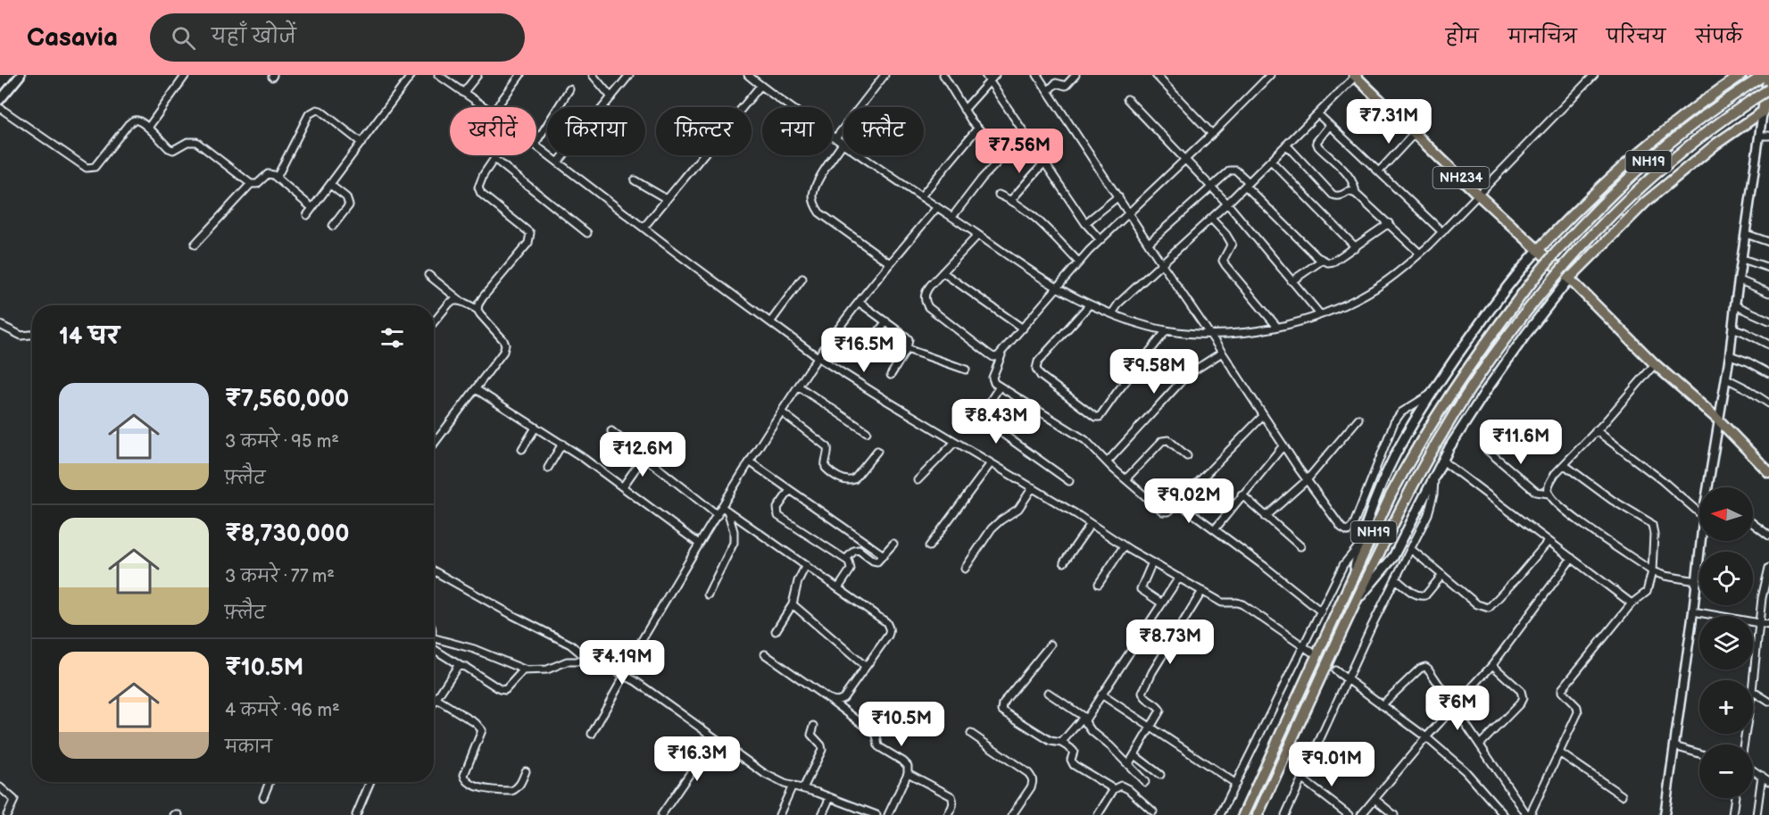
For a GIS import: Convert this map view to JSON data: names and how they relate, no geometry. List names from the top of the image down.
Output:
{
  "streets": {
    "main road": ["NH19", "NH234"]
  },
  "north": "left",
  "page": {
    "header": "Casavia",
    "search": "यहाँ खोजें",
    "nav": [
      "होम",
      "मानचित्र",
      "परिचय",
      "संपर्क"
    ],
    "price": [
      "₹7.31M",
      "₹7.56M",
      "₹16.5M",
      "₹9.58M",
      "₹8.43M",
      "₹11.6M",
      "₹12.6M",
      "₹9.02M",
      "₹8.73M",
      "₹4.19M",
      "₹6M",
      "₹10.5M",
      "₹16.3M",
      "₹9.01M"
    ],
    "chip": [
      "खरीदें",
      "किराया",
      "फ़िल्टर",
      "नया",
      "फ़्लैट"
    ],
    "heading": "14 घर",
    "list": [
      {
        "name": "₹7,560,000",
        "note": "3 कमरे · 95 m² · फ़्लैट"
      },
      {
        "name": "₹8,730,000",
        "note": "3 कमरे · 77 m² · फ़्लैट"
      },
      {
        "name": "₹10.5M",
        "note": "4 कमरे · 96 m² · मकान"
      }
    ],
    "map_buttons": ["+", "−"]
  }
}
